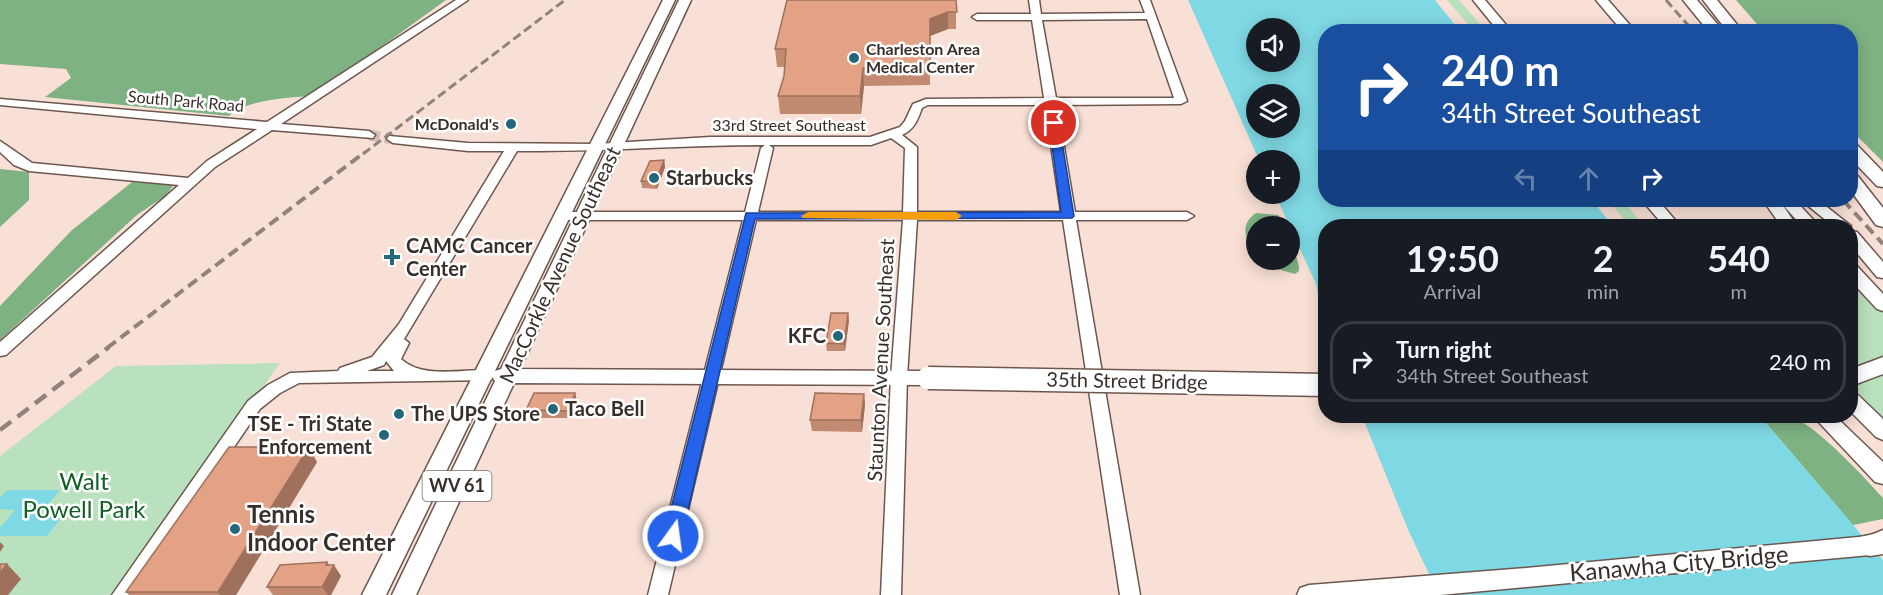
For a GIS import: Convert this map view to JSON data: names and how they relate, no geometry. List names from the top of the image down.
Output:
{
  "streets": {
    "main road": [
      "MacCorkle Avenue Southeast",
      "35th Street Bridge",
      "WV 61",
      "Kanawha City Bridge"
    ],
    "street": ["South Park Road", "33rd Street Southeast", "Staunton Avenue Southeast"]
  },
  "crossings": [
    ["33rd Street Southeast", "MacCorkle Avenue Southeast"],
    ["33rd Street Southeast", "Staunton Avenue Southeast"],
    ["MacCorkle Avenue Southeast", "35th Street Bridge"],
    ["Staunton Avenue Southeast", "35th Street Bridge"]
  ],
  "parks": ["Walt Powell Park"],
  "places": {
    "other": [
      "Charleston Area Medical Center",
      "McDonald's",
      "Starbucks",
      "KFC",
      "Taco Bell",
      "The UPS Store",
      "TSE - Tri State Enforcement",
      "Tennis Indoor Center"
    ],
    "health": ["CAMC Cancer Center"]
  },
  "page": {
    "map_buttons": ["+", "−"],
    "turn": ["240 m", "34th Street Southeast"],
    "eta": [
      "19:50",
      "Arrival",
      "2",
      "min",
      "540",
      "m"
    ],
    "list": [
      {
        "name": "Turn right",
        "note": "34th Street Southeast",
        "value": "240 m"
      }
    ]
  }
}
